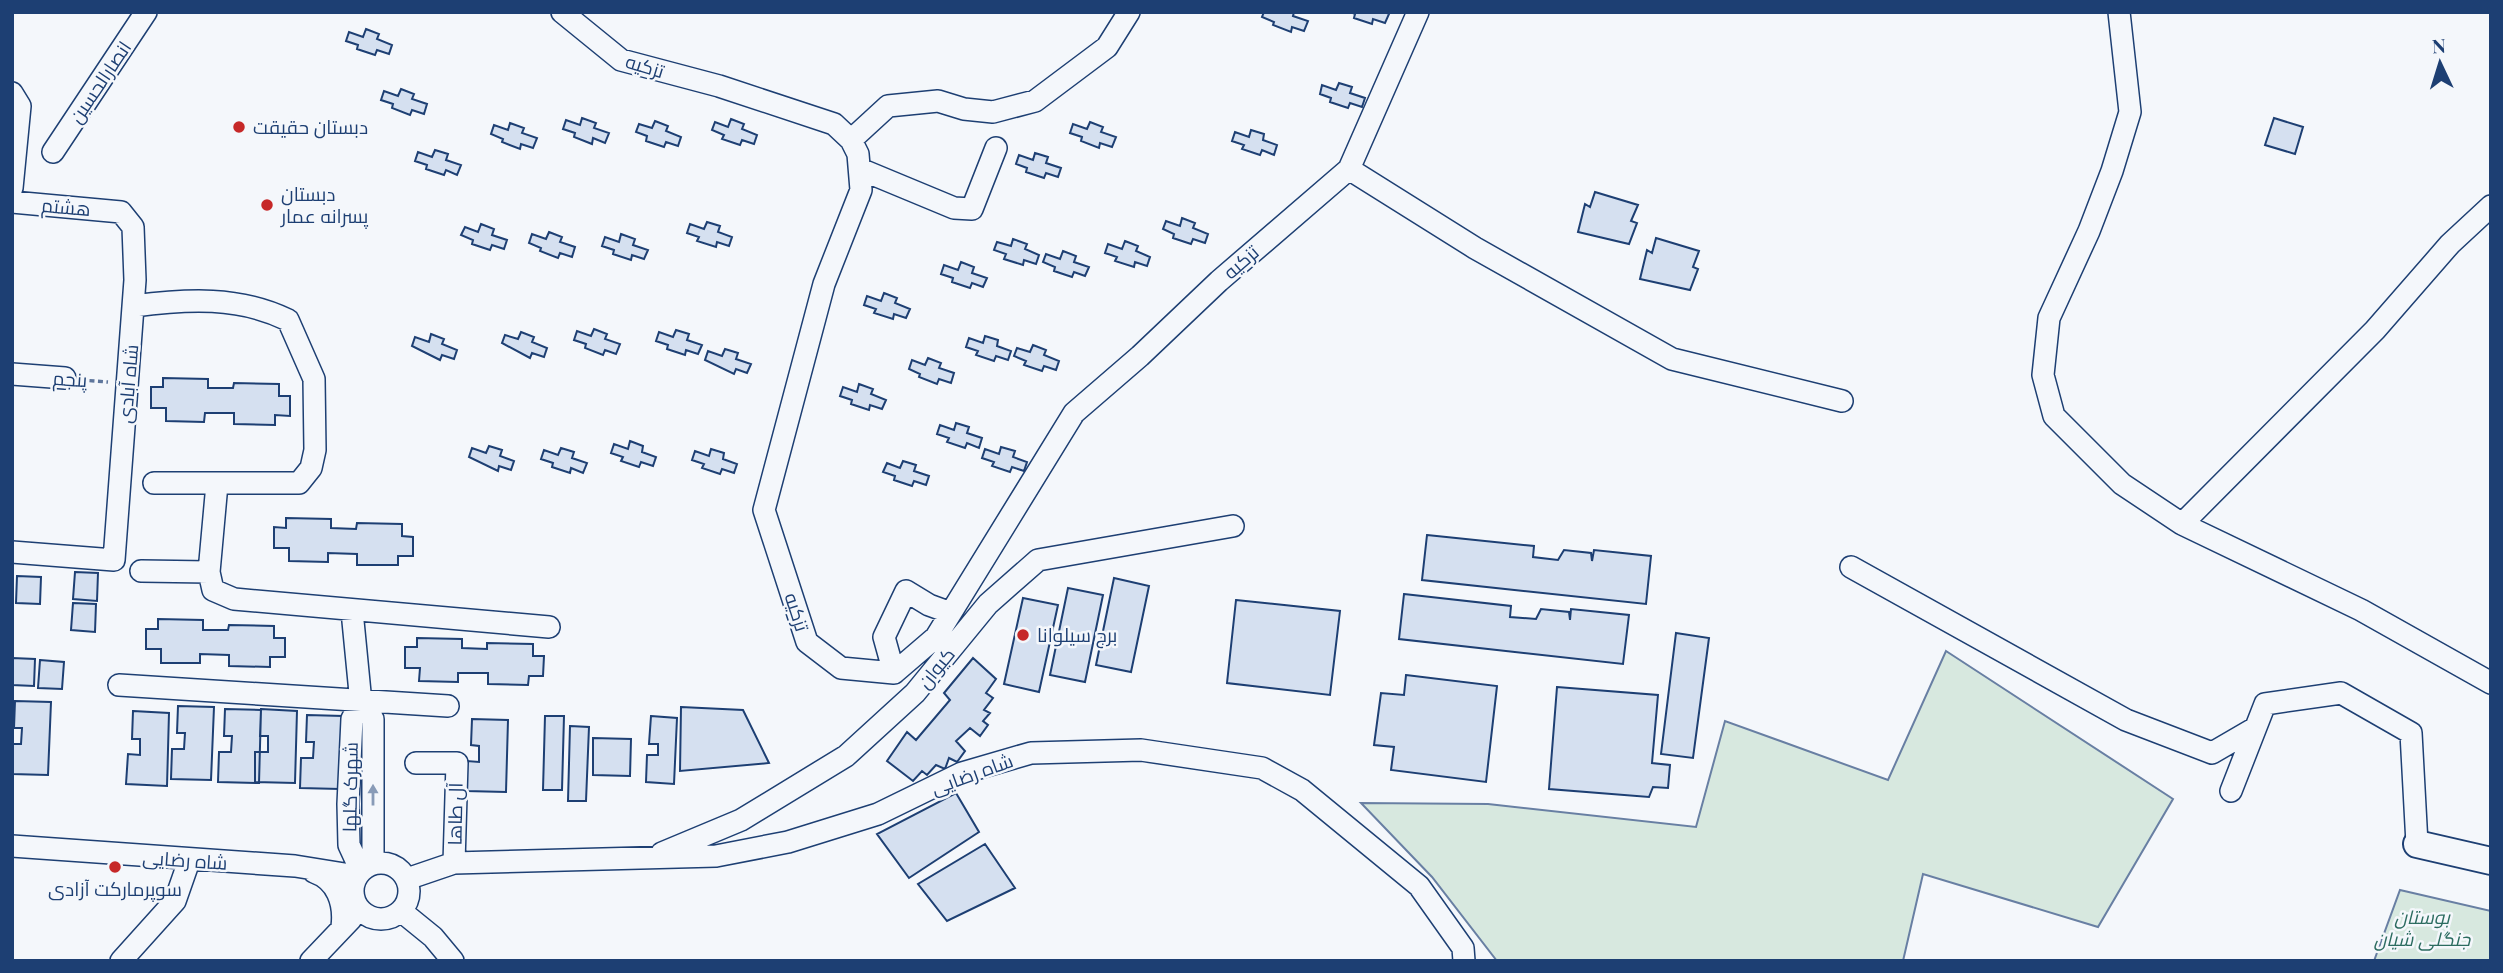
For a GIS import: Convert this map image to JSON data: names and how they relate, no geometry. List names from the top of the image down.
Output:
{
  "streets": {
    "street": [
      "تزکیه",
      "انصارالحسین",
      "هشتم",
      "پنجم",
      "شاه آبادی",
      "کیوان",
      "شاه رضایی",
      "شهرک گلها",
      "آل طاها"
    ]
  },
  "crossings": [
    ["هشتم", "شاه آبادی"],
    ["پنجم", "شاه آبادی"],
    ["کیوان", "شاه رضایی"],
    ["شاه رضایی", "شهرک گلها"],
    ["شاه رضایی", "آل طاها"]
  ],
  "parks": ["بوستان جنگلی شیان"],
  "places": [
    "دبستان حقیقت",
    "دبستان پسرانه عمار",
    "برج سیلوانا",
    "سوپرمارکت آزادی"
  ],
  "north": "top"
}
